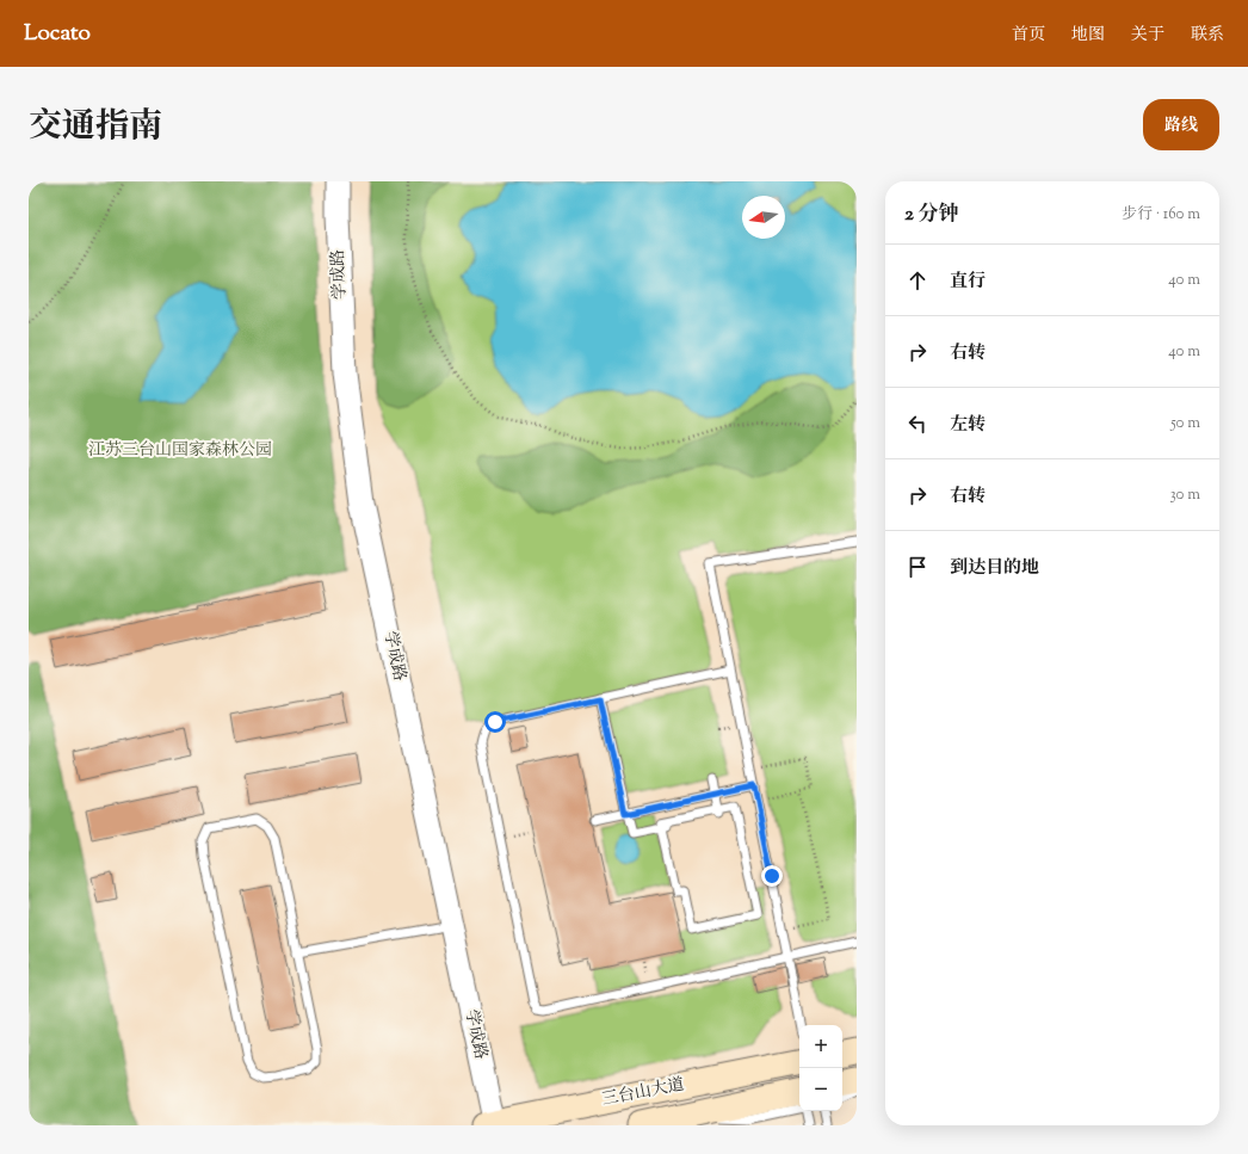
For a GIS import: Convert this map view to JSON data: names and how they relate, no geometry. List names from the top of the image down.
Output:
{
  "streets": {
    "main road": ["三台山大道"],
    "street": ["学成路"]
  },
  "crossings": [
    ["学成路", "三台山大道"]
  ],
  "parks": ["江苏三台山国家森林公园"],
  "north": "left",
  "page": {
    "header": "Locato",
    "nav": [
      "首页",
      "地图",
      "关于",
      "联系"
    ],
    "title": "交通指南",
    "buttons": "路线",
    "heading": ["2 分钟", "步行 · 160 m"],
    "list": [
      ["直行", "40 m"],
      ["右转", "40 m"],
      ["左转", "50 m"],
      ["右转", "30 m"],
      "到达目的地"
    ],
    "map_buttons": ["+", "−"]
  }
}
